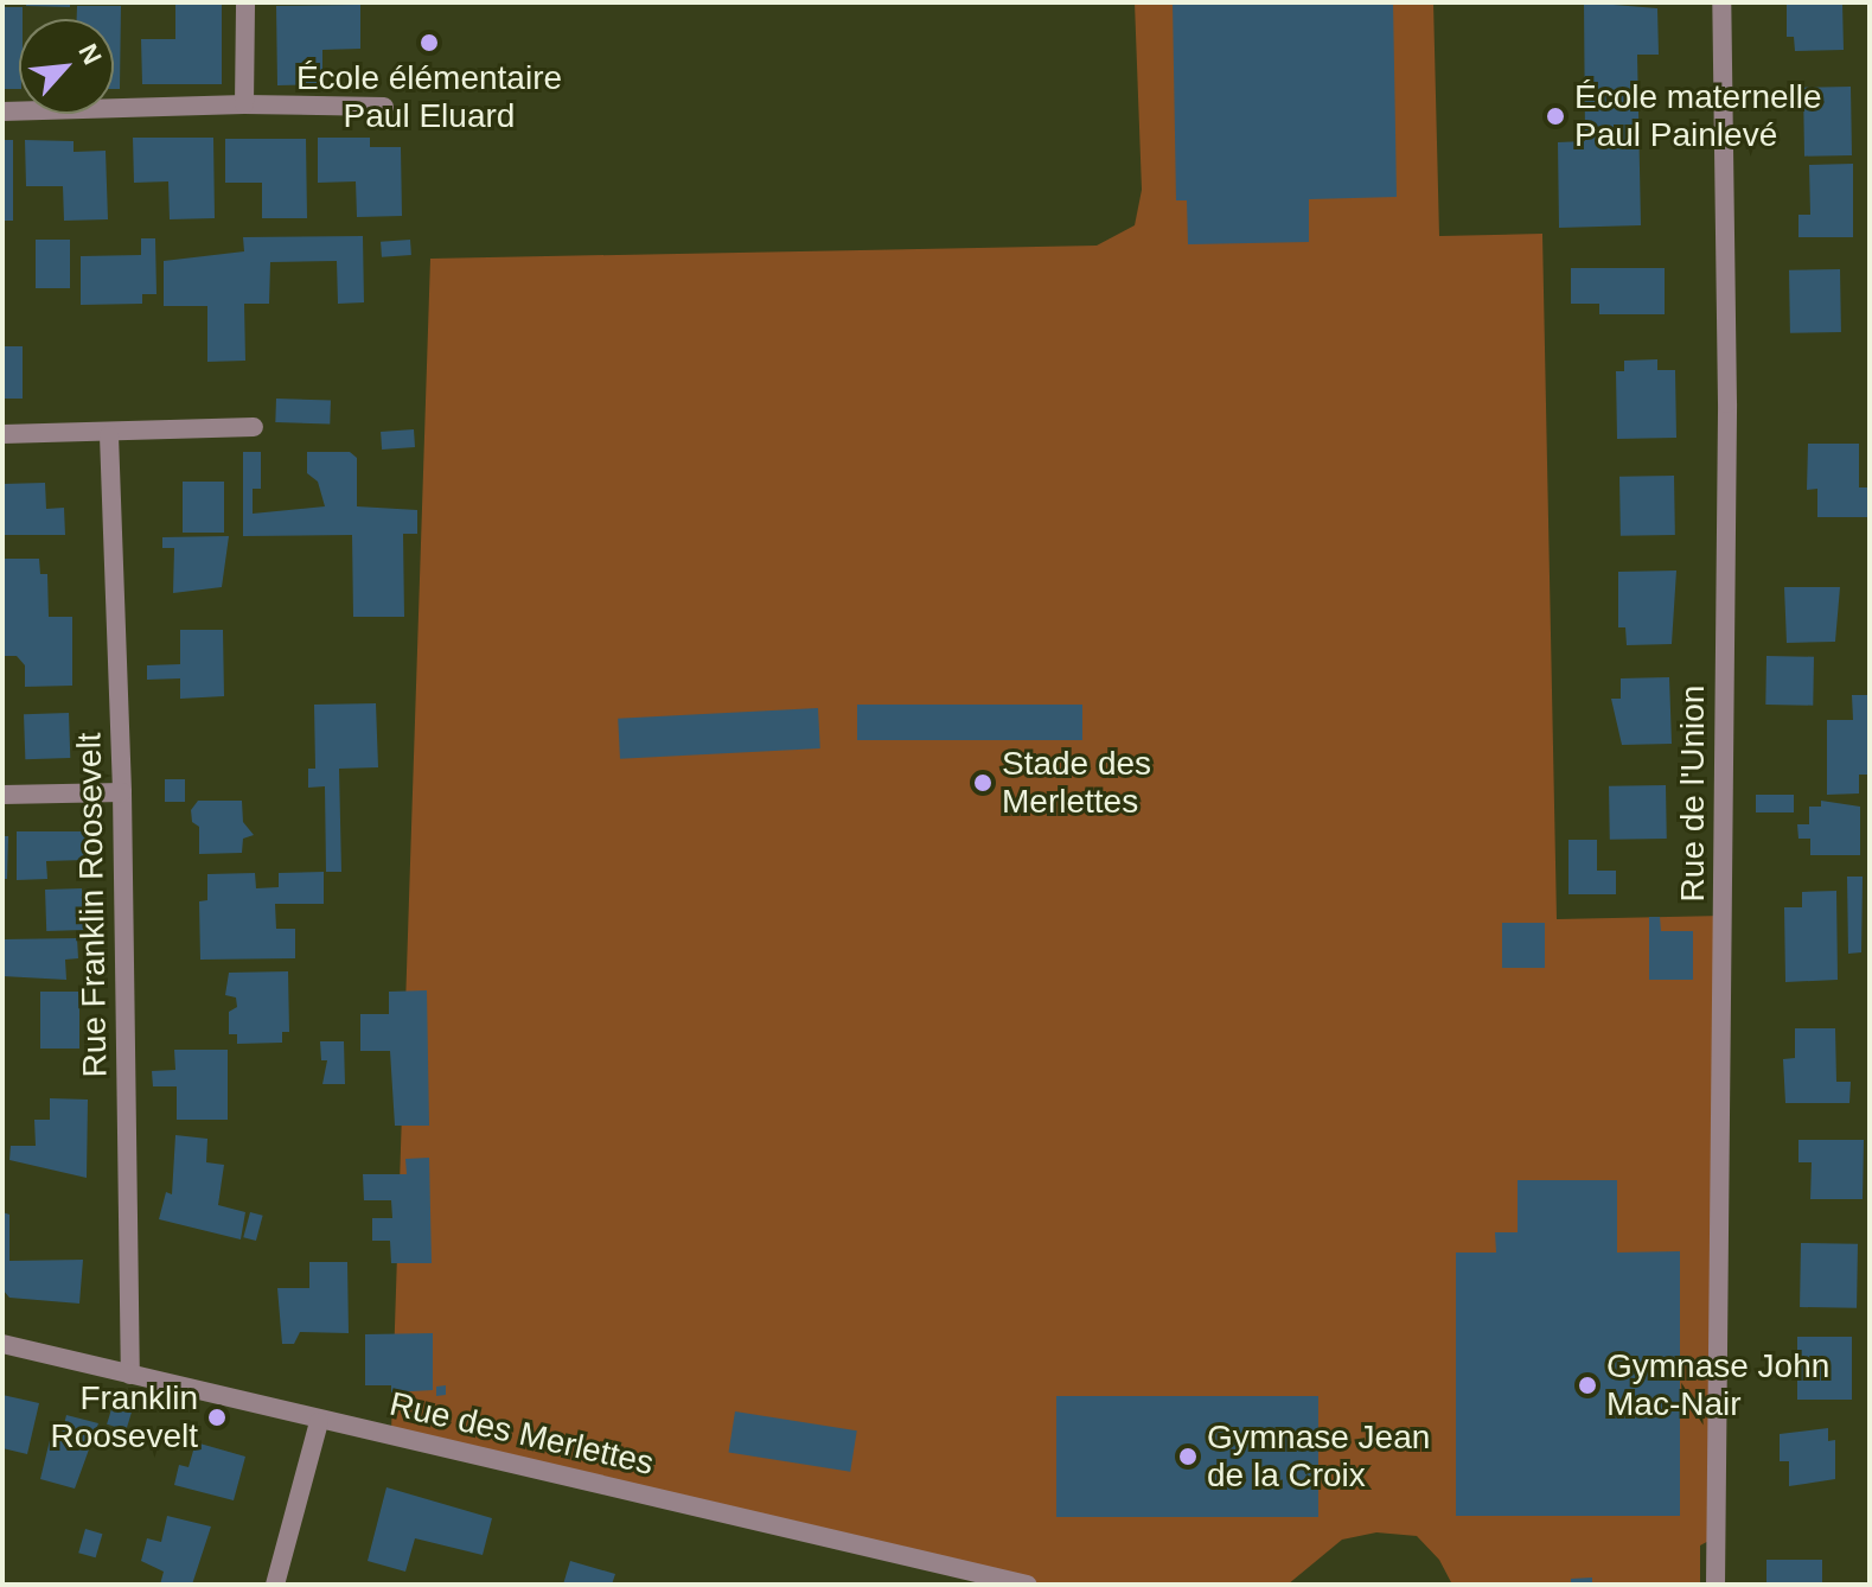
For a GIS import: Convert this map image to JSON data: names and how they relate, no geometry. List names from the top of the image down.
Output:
{
  "streets": {
    "street": ["Rue de l'Union", "Rue Franklin Roosevelt", "Rue des Merlettes"]
  },
  "crossings": [
    ["Rue Franklin Roosevelt", "Rue des Merlettes"]
  ],
  "places": [
    "École élémentaire Paul Eluard",
    "École maternelle Paul Painlevé",
    "Stade des Merlettes",
    "Gymnase John Mac-Nair",
    "Franklin Roosevelt",
    "Gymnase Jean de la Croix"
  ],
  "north": "top right"
}
